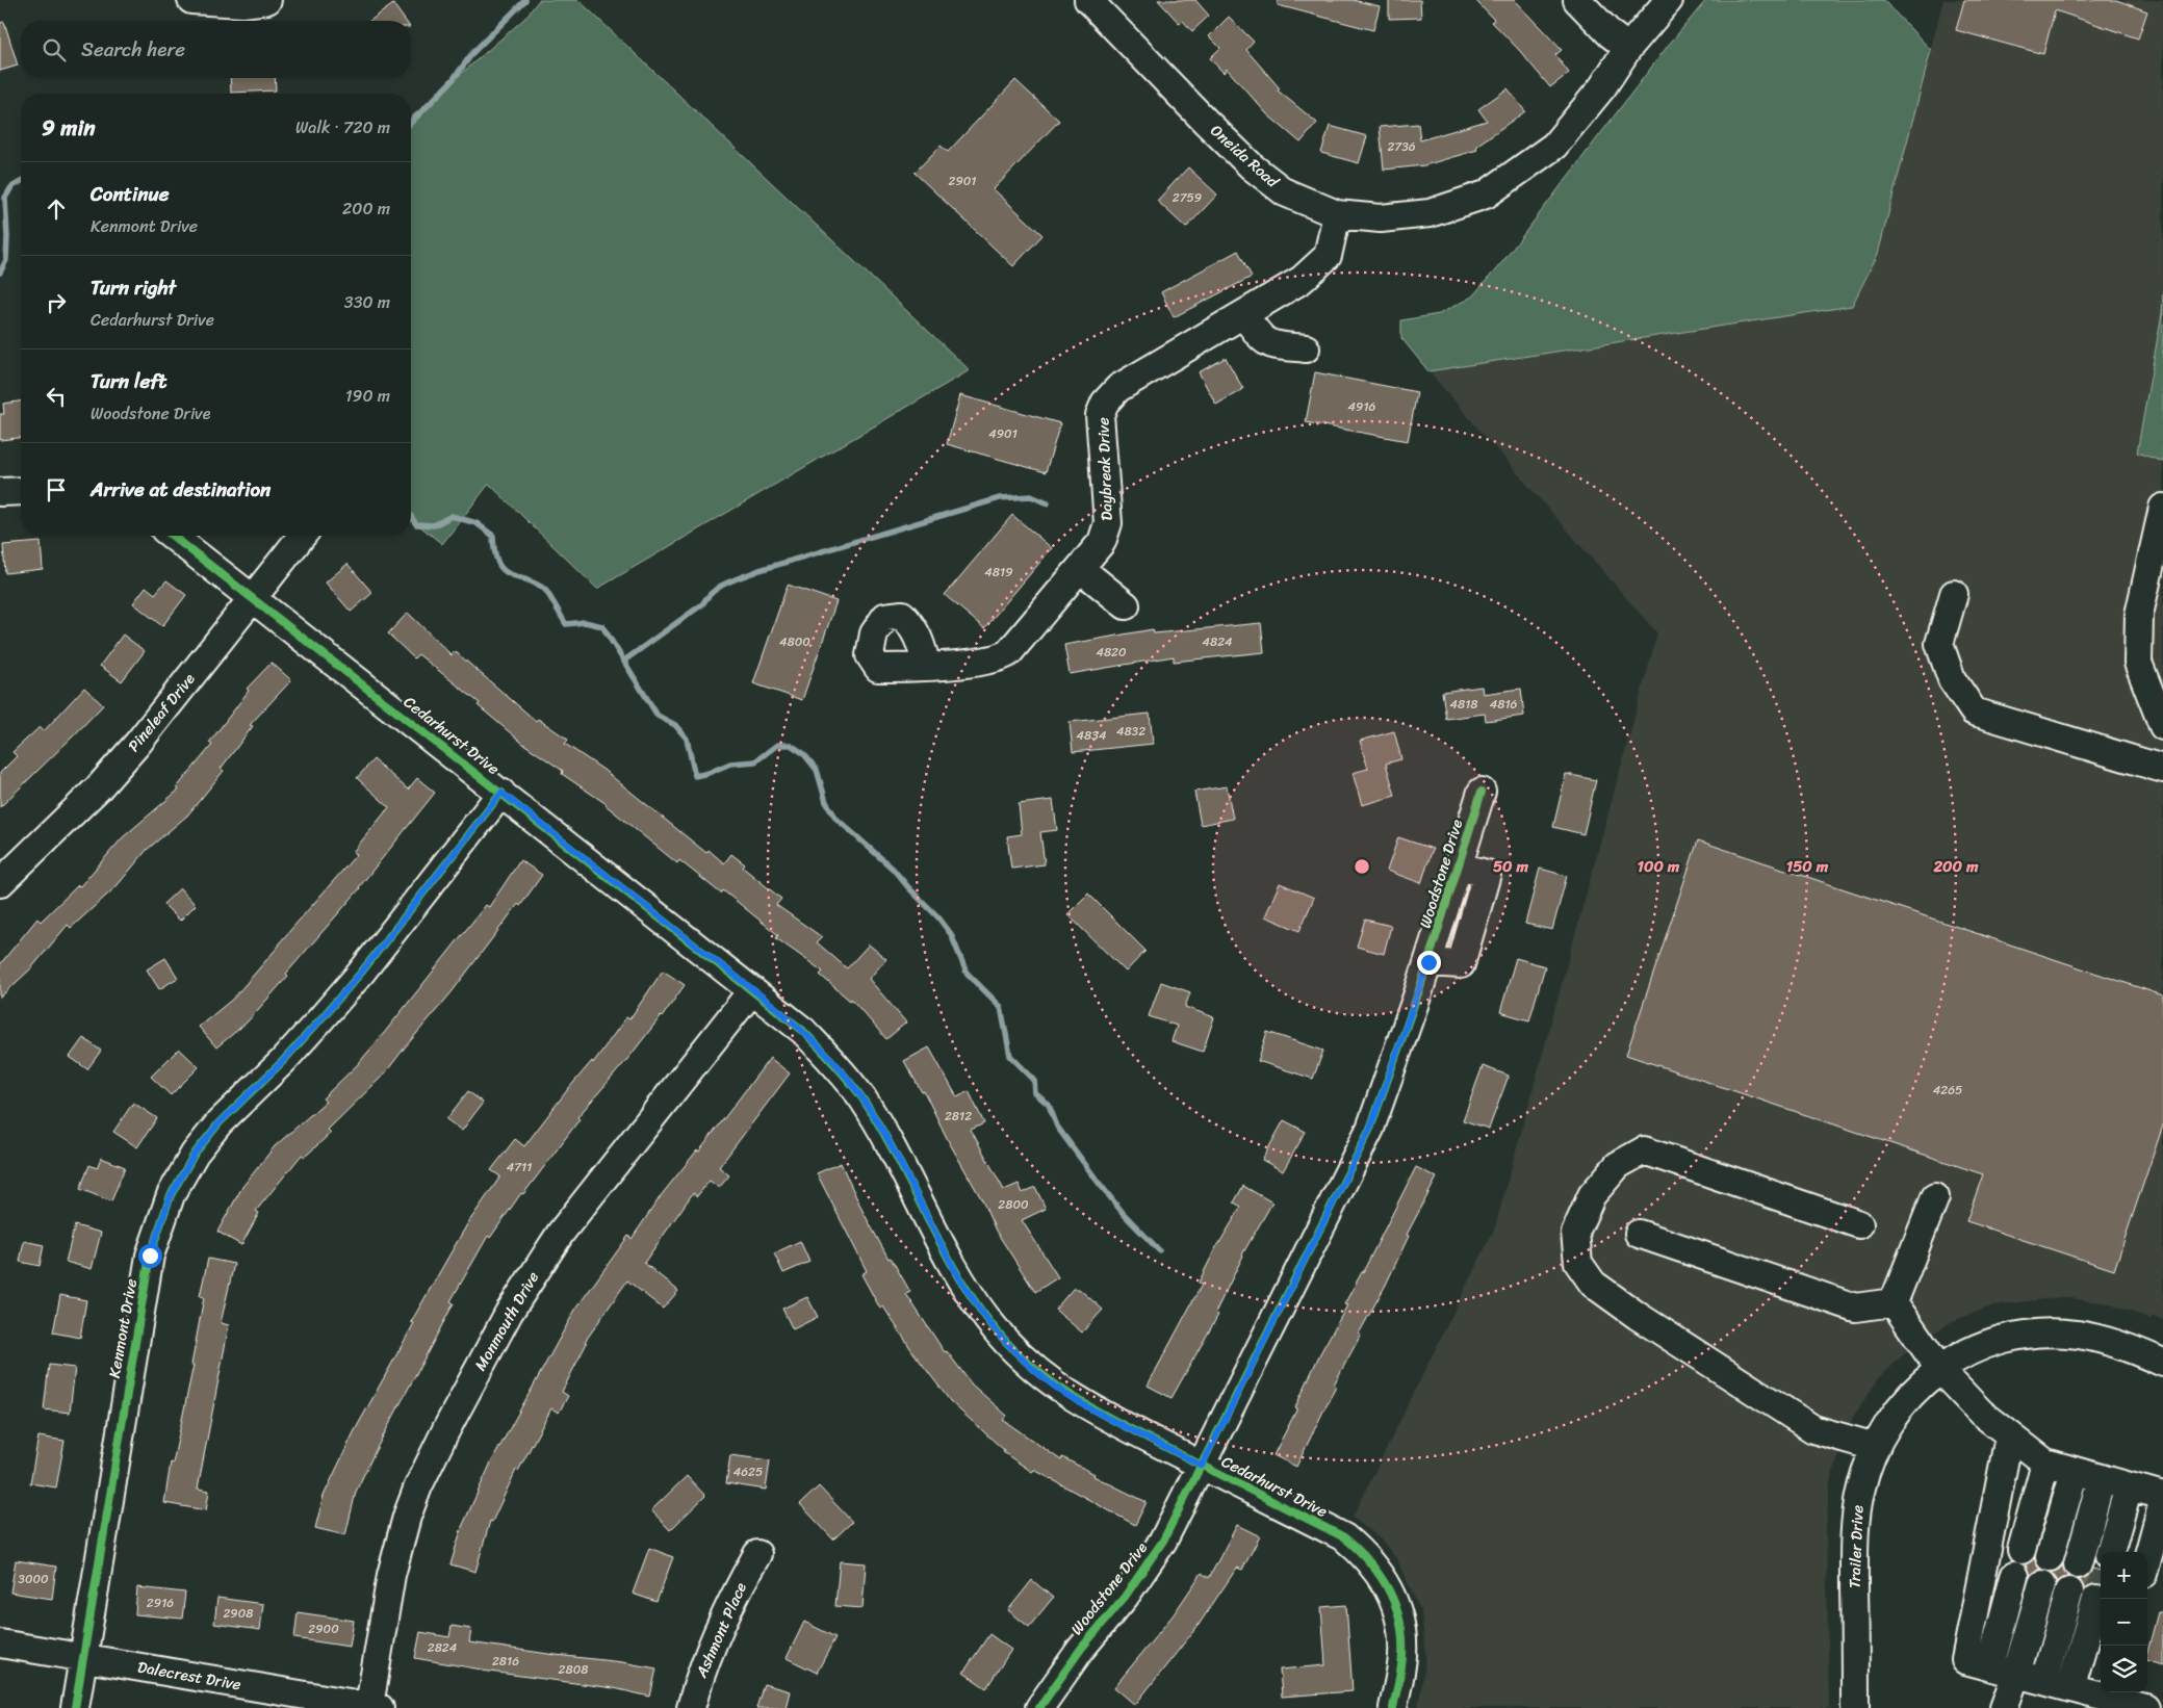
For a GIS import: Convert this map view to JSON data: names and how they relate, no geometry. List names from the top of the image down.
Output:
{
  "streets": {
    "street": [
      "Oneida Road",
      "Daybreak Drive",
      "Pineleaf Drive",
      "Cedarhurst Drive",
      "Woodstone Drive",
      "Monmouth Drive",
      "Kenmont Drive",
      "Trailer Drive",
      "Ashmont Place",
      "Dalecrest Drive"
    ]
  },
  "crossings": [
    ["Oneida Road", "Daybreak Drive"],
    ["Pineleaf Drive", "Cedarhurst Drive"],
    ["Cedarhurst Drive", "Woodstone Drive"],
    ["Cedarhurst Drive", "Monmouth Drive"],
    ["Cedarhurst Drive", "Kenmont Drive"],
    ["Monmouth Drive", "Dalecrest Drive"],
    ["Kenmont Drive", "Dalecrest Drive"]
  ],
  "house_numbers": [
    "2736",
    "2901",
    "2759",
    "4916",
    "4901",
    "4819",
    "4800",
    "4824",
    "4820",
    "4818",
    "4816",
    "4832",
    "4834",
    "4265",
    "2812",
    "4711",
    "2800",
    "4625",
    "3000",
    "2916",
    "2908",
    "2900",
    "2824",
    "2816",
    "2808"
  ],
  "page": {
    "search": "Search here",
    "heading": ["9 min", "Walk · 720 m"],
    "list": [
      ["Continue", "Kenmont Drive", "200 m"],
      ["Turn right", "Cedarhurst Drive", "330 m"],
      ["Turn left", "Woodstone Drive", "190 m"],
      "Arrive at destination"
    ],
    "map_buttons": ["+", "−"]
  },
  "rings": [
    "50 m",
    "100 m",
    "150 m",
    "200 m"
  ]
}
